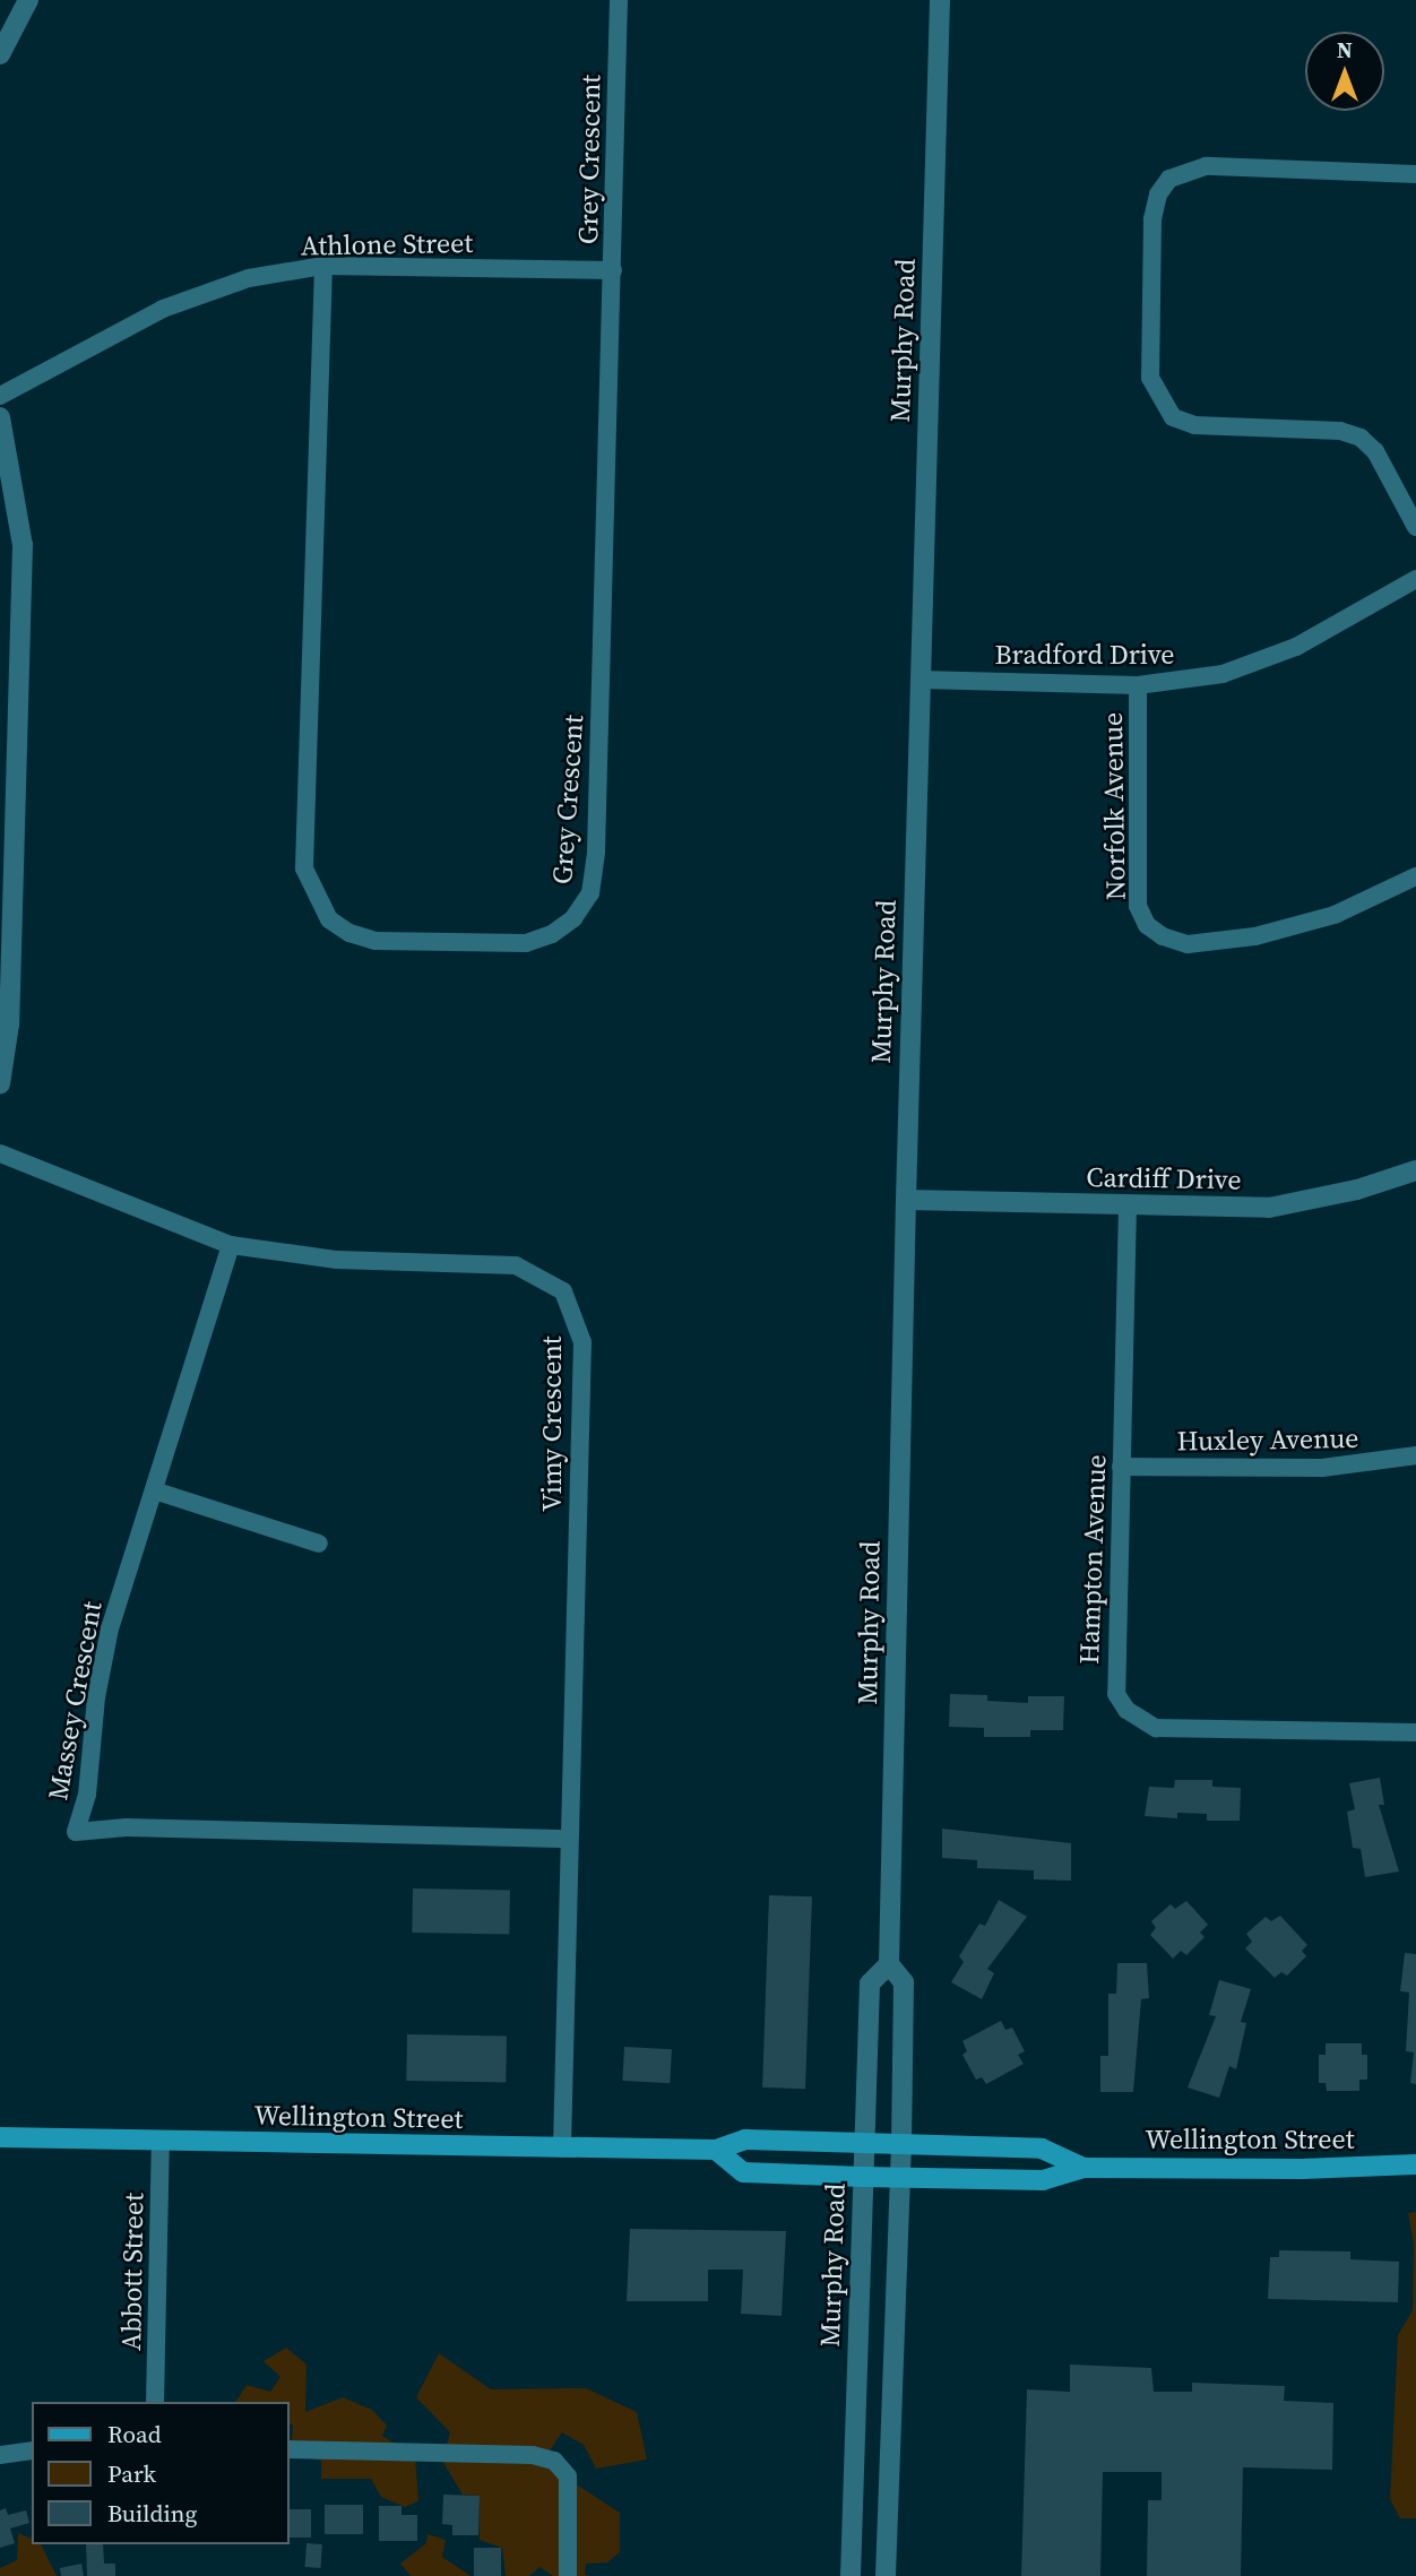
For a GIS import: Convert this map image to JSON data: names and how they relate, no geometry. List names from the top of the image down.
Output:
{
  "streets": {
    "main road": ["Wellington Street"],
    "street": [
      "Grey Crescent",
      "Athlone Street",
      "Murphy Road",
      "Bradford Drive",
      "Norfolk Avenue",
      "Cardiff Drive",
      "Vimy Crescent",
      "Huxley Avenue",
      "Hampton Avenue",
      "Massey Crescent",
      "Abbott Street"
    ]
  },
  "crossings": [
    ["Grey Crescent", "Athlone Street"],
    ["Murphy Road", "Bradford Drive"],
    ["Murphy Road", "Cardiff Drive"],
    ["Murphy Road", "Wellington Street"],
    ["Bradford Drive", "Norfolk Avenue"],
    ["Cardiff Drive", "Hampton Avenue"],
    ["Vimy Crescent", "Massey Crescent"],
    ["Vimy Crescent", "Wellington Street"],
    ["Huxley Avenue", "Hampton Avenue"],
    ["Wellington Street", "Abbott Street"]
  ],
  "legend": ["Road", "Park", "Building"],
  "north": "top"
}
